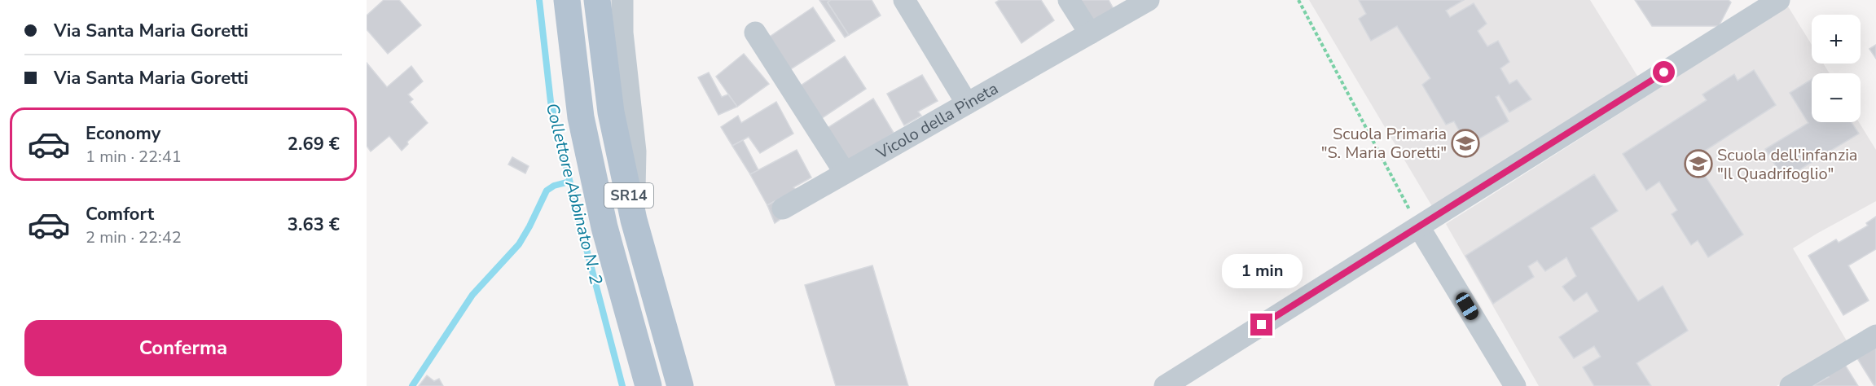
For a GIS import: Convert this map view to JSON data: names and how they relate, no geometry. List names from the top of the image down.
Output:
{
  "streets": {
    "main road": ["SR14"],
    "street": ["Vicolo della Pineta"]
  },
  "water": ["Collettore Abbinato N. 2"],
  "places": {
    "school or university": ["Scuola Primaria \"S. Maria Goretti\"", "Scuola dell'infanzia \"Il Quadrifoglio\""]
  },
  "page": {
    "banner": ["Via Santa Maria Goretti", "Via Santa Maria Goretti"],
    "map_buttons": ["+", "−"],
    "list": [
      {
        "name": "Economy",
        "note": "1 min · 22:41",
        "value": "2.69 €"
      },
      {
        "name": "Comfort",
        "note": "2 min · 22:42",
        "value": "3.63 €"
      }
    ],
    "bubble": "1 min",
    "buttons": "Conferma"
  }
}
